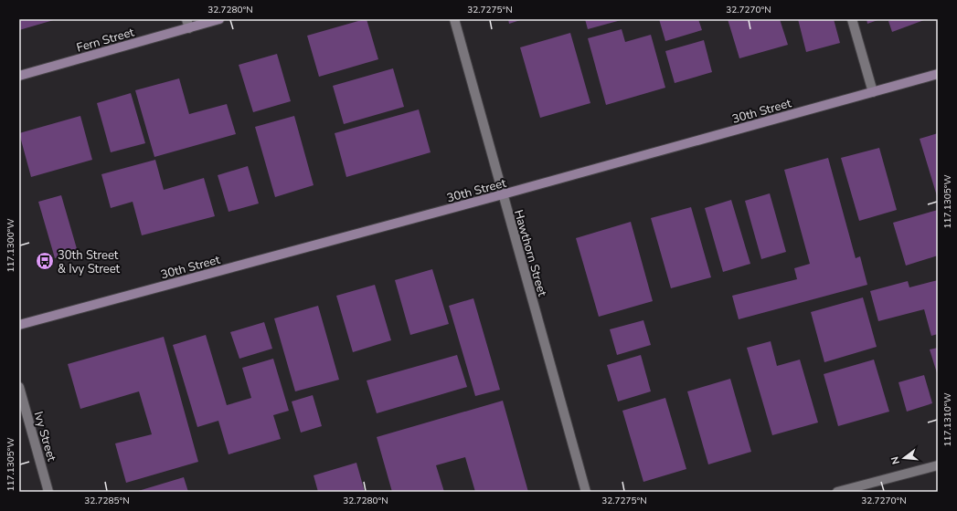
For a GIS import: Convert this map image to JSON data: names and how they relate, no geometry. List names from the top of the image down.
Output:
{
  "streets": {
    "street": [
      "Fern Street",
      "30th Street",
      "Hawthorn Street",
      "Ivy Street"
    ]
  },
  "crossings": [
    ["30th Street", "Hawthorn Street"]
  ],
  "places": {
    "bus stop": ["30th Street & Ivy Street"]
  },
  "north": "left",
  "coordinates": [
    "32.7280°N",
    "32.7275°N",
    "32.7270°N",
    "117.1305°W",
    "117.1300°W",
    "117.1310°W",
    "32.7285°N"
  ]
}
